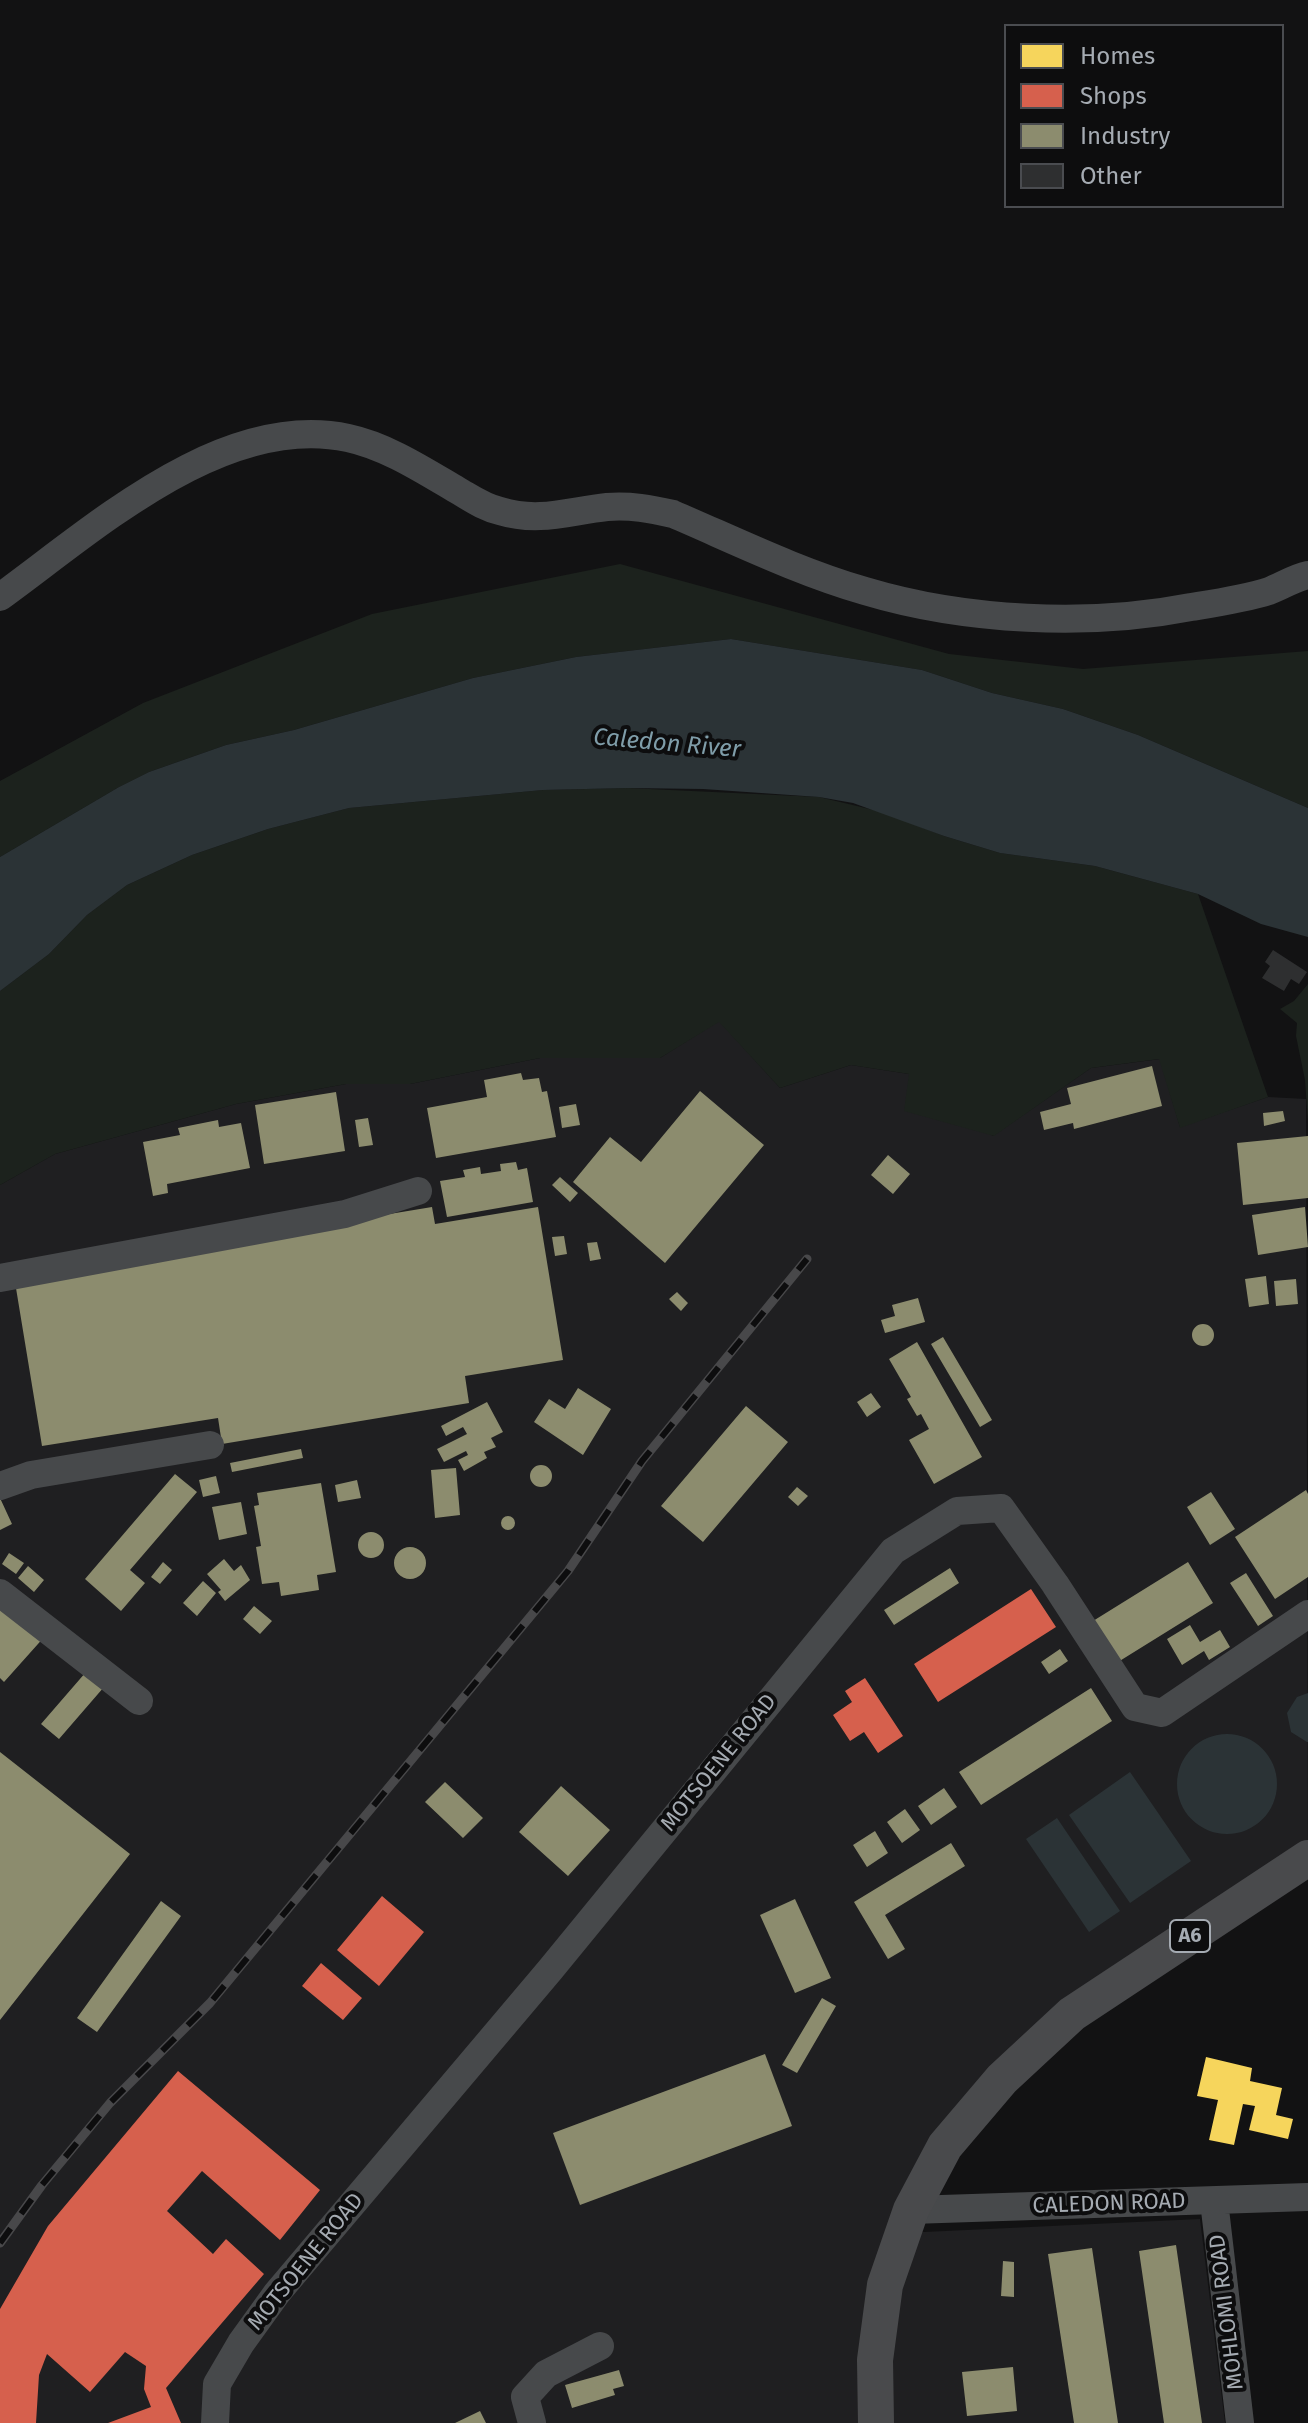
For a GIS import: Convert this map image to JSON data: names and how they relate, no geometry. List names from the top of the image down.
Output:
{
  "streets": {
    "main road": ["A6"],
    "street": ["MOTSOENE ROAD", "CALEDON ROAD", "MOHLOMI ROAD"]
  },
  "crossings": [
    ["A6", "CALEDON ROAD"],
    ["CALEDON ROAD", "MOHLOMI ROAD"]
  ],
  "water": ["Caledon River"],
  "legend": [
    "Homes",
    "Shops",
    "Industry",
    "Other"
  ]
}
